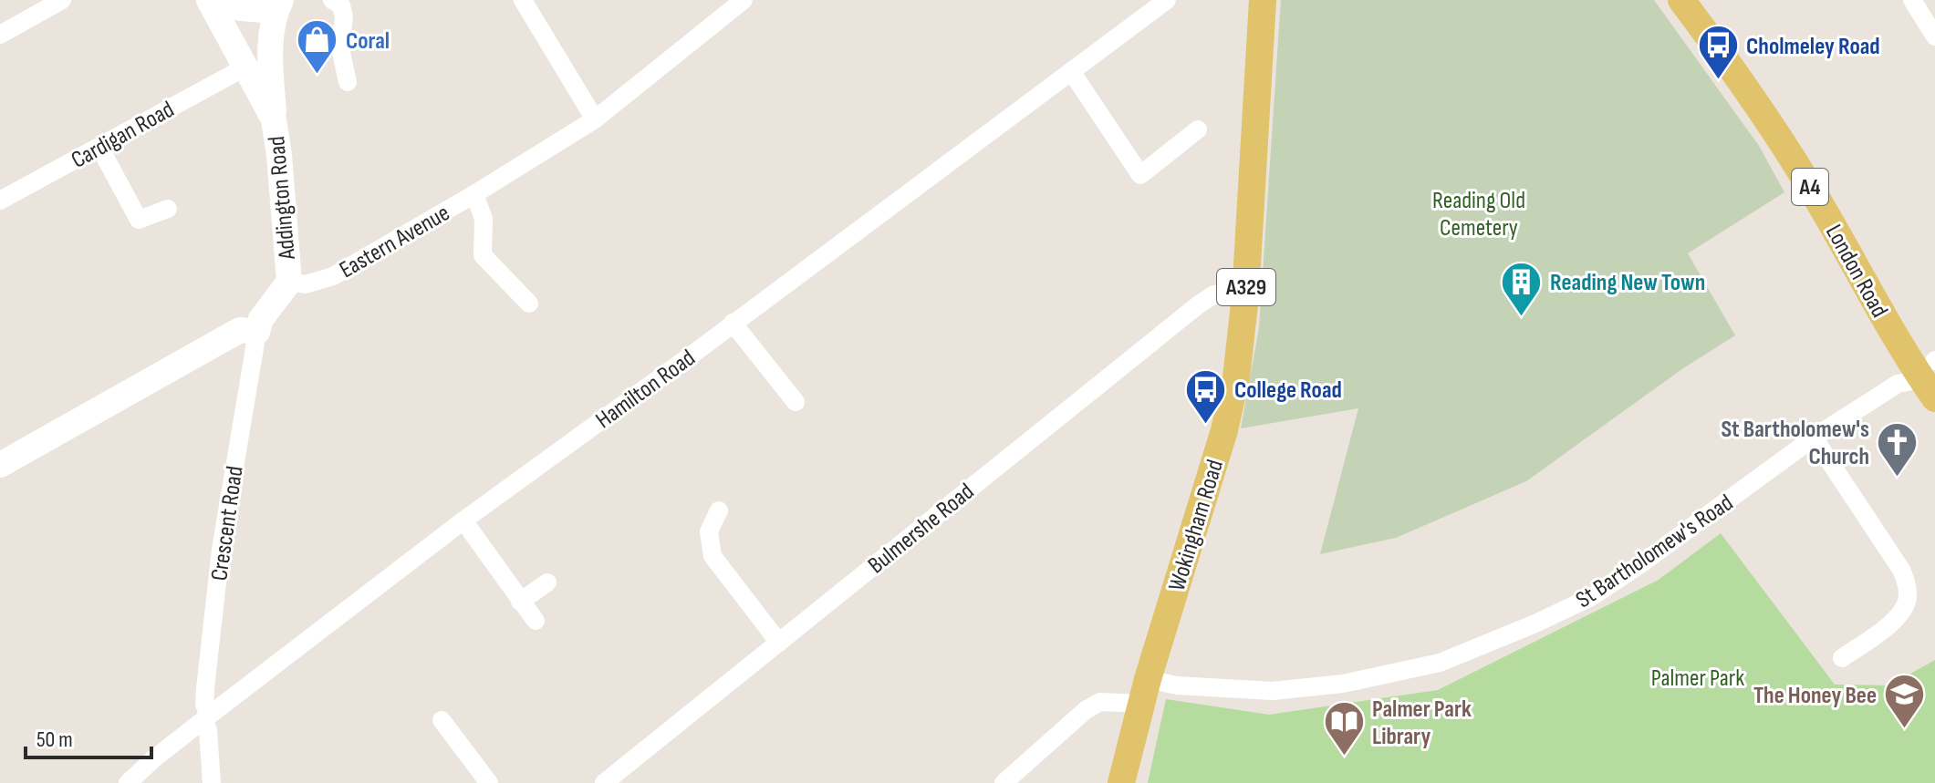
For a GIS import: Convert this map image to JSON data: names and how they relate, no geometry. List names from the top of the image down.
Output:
{
  "streets": {
    "main road": [
      "A4",
      "London Road",
      "A329",
      "Wokingham Road"
    ],
    "street": [
      "Cardigan Road",
      "Addington Road",
      "Eastern Avenue",
      "Hamilton Road",
      "Crescent Road",
      "Bulmershe Road",
      "St Bartholomew's Road"
    ]
  },
  "crossings": [
    ["Cardigan Road", "Addington Road"],
    ["Addington Road", "Eastern Avenue"],
    ["London Road", "St Bartholomew's Road"],
    ["Hamilton Road", "Crescent Road"],
    ["Wokingham Road", "Bulmershe Road"],
    ["Wokingham Road", "St Bartholomew's Road"]
  ],
  "parks": ["Reading Old Cemetery", "Palmer Park"],
  "places": {
    "shop": ["Coral"],
    "bus stop": ["Cholmeley Road", "College Road"],
    "building": ["Reading New Town"],
    "church": ["St Bartholomew's Church"],
    "school or university": ["The Honey Bee"],
    "library": ["Palmer Park Library"]
  },
  "scale_bar": "50 m"
}
